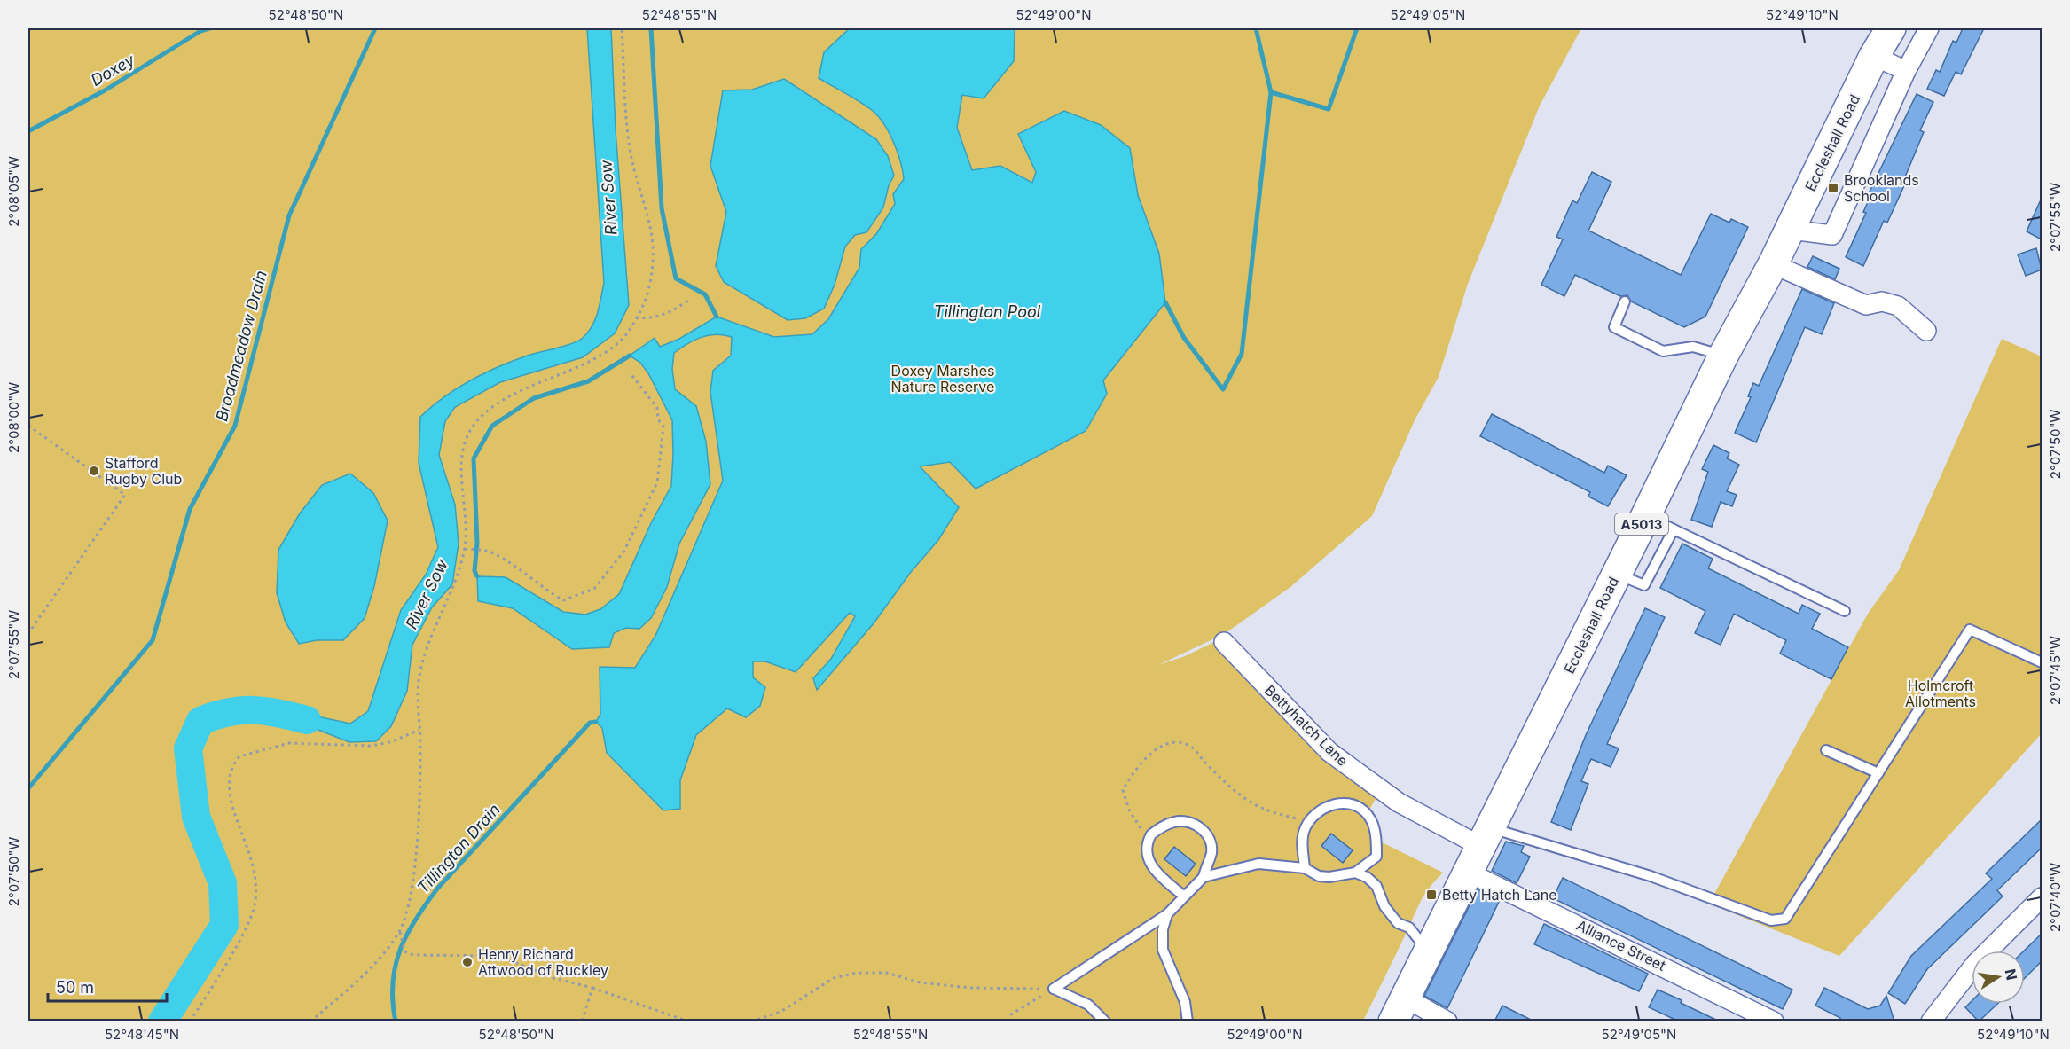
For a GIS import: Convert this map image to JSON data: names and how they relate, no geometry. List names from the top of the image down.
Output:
{
  "streets": {
    "main road": ["Eccleshall Road", "A5013"],
    "street": ["Bettyhatch Lane", "Alliance Street"]
  },
  "crossings": [
    ["Eccleshall Road", "Bettyhatch Lane"],
    ["Eccleshall Road", "Alliance Street"]
  ],
  "water": [
    "Doxey",
    "River Sow",
    "Tillington Pool",
    "Broadmeadow Drain",
    "Tillington Drain"
  ],
  "parks": ["Doxey Marshes Nature Reserve", "Holmcroft Allotments"],
  "places": {
    "transit": ["Brooklands School", "Betty Hatch Lane"],
    "other": ["Stafford Rugby Club", "Henry Richard Attwood of Ruckley"]
  },
  "scale_bar": "50 m",
  "north": "right",
  "coordinates": [
    "52°48'50\"N",
    "52°48'55\"N",
    "52°49'00\"N",
    "52°49'05\"N",
    "52°49'10\"N",
    "2°08'05\"W",
    "2°07'55\"W",
    "2°08'00\"W",
    "2°07'50\"W",
    "2°07'45\"W",
    "2°07'40\"W",
    "52°48'45\"N"
  ]
}
